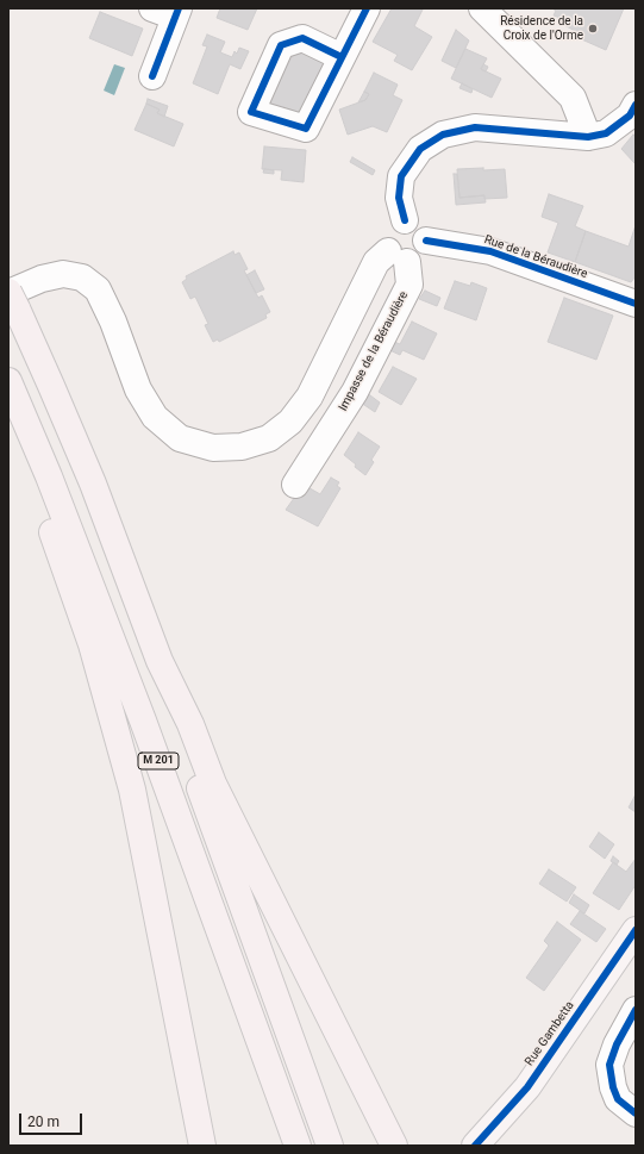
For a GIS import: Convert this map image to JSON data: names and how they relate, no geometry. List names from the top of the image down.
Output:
{
  "streets": {
    "highway": ["M 201"],
    "main road": ["Rue Gambetta"],
    "street": ["Rue de la Béraudière", "Impasse de la Béraudière"]
  },
  "crossings": [
    ["Rue de la Béraudière", "Impasse de la Béraudière"]
  ],
  "places": ["Résidence de la Croix de l'Orme"],
  "scale_bar": "20 m"
}
